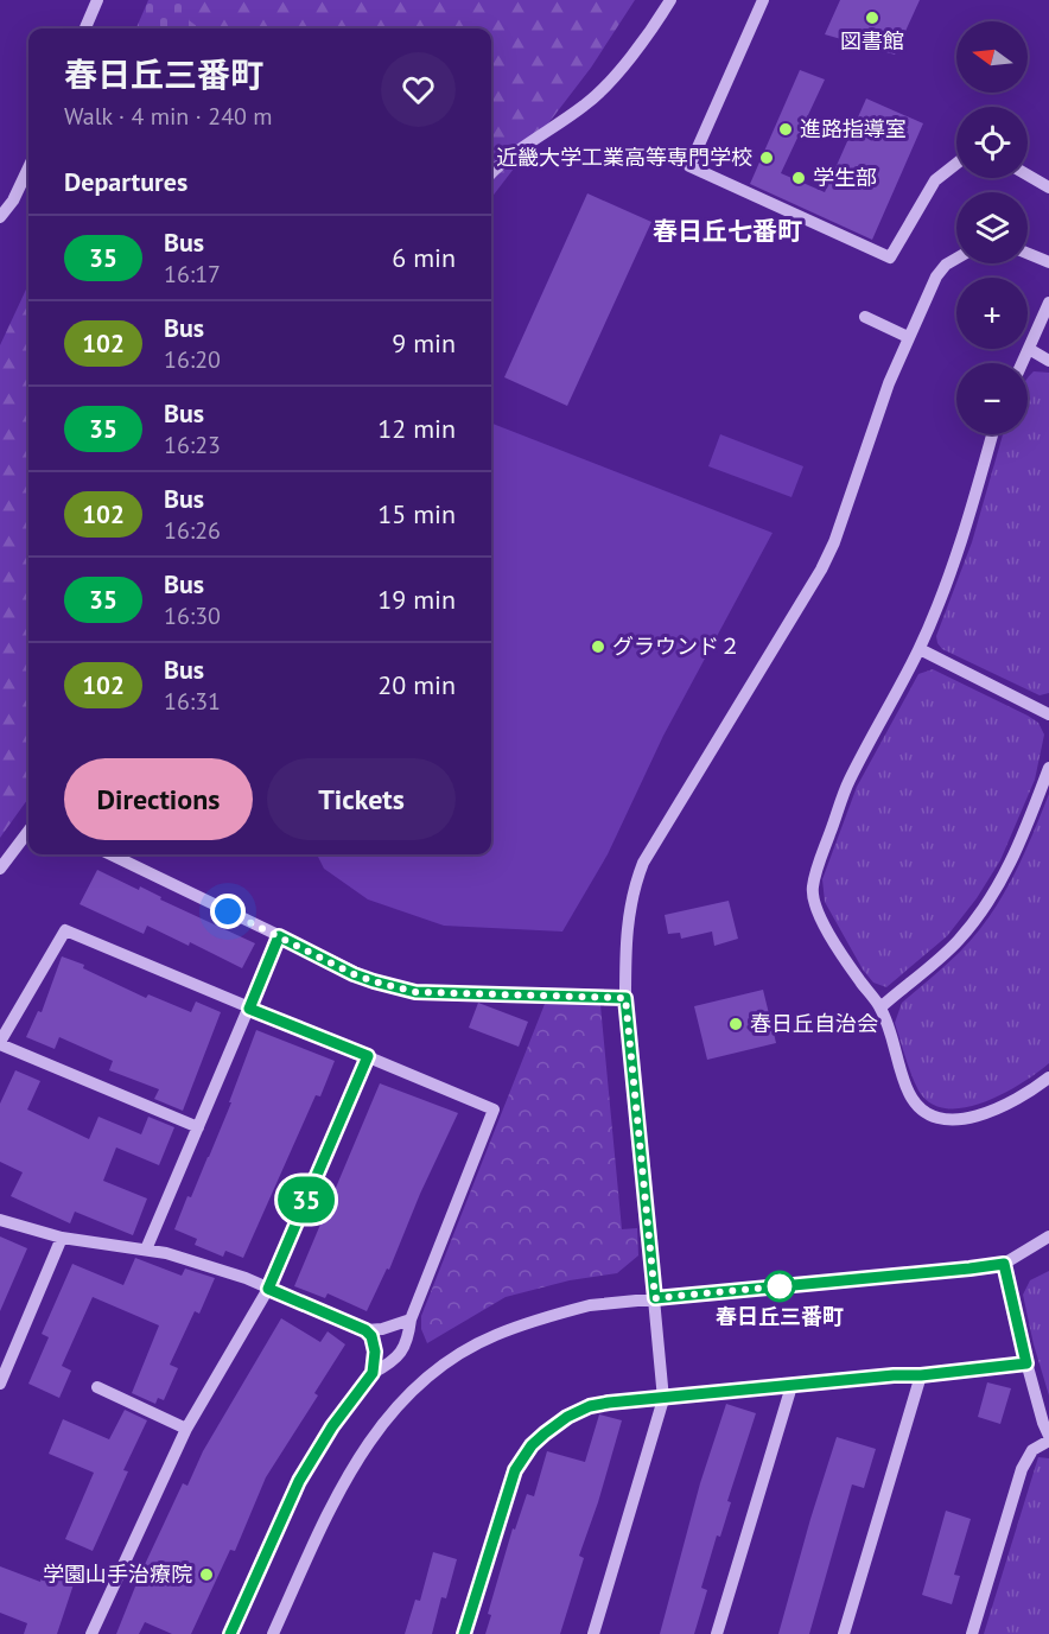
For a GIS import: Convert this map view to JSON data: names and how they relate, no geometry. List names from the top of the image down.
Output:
{
  "districts": ["春日丘七番町"],
  "places": [
    "図書館",
    "進路指導室",
    "近畿大学工業高等専門学校",
    "学生部",
    "グラウンド２",
    "春日丘自治会",
    "春日丘三番町",
    "学園山手治療院"
  ],
  "lines": ["bus line 35"],
  "north": "left",
  "page": {
    "on_map": "35",
    "map_buttons": ["+", "−"],
    "heading": [
      ["春日丘三番町", "Walk · 4 min · 240 m"],
      "Departures"
    ],
    "list": [
      {
        "mark": "35",
        "name": "Bus",
        "note": "16:17",
        "value": "6 min"
      },
      {
        "mark": "102",
        "name": "Bus",
        "note": "16:20",
        "value": "9 min"
      },
      {
        "mark": "35",
        "name": "Bus",
        "note": "16:23",
        "value": "12 min"
      },
      {
        "mark": "102",
        "name": "Bus",
        "note": "16:26",
        "value": "15 min"
      },
      {
        "mark": "35",
        "name": "Bus",
        "note": "16:30",
        "value": "19 min"
      },
      {
        "mark": "102",
        "name": "Bus",
        "note": "16:31",
        "value": "20 min"
      }
    ],
    "buttons": ["Directions", "Tickets"]
  }
}
